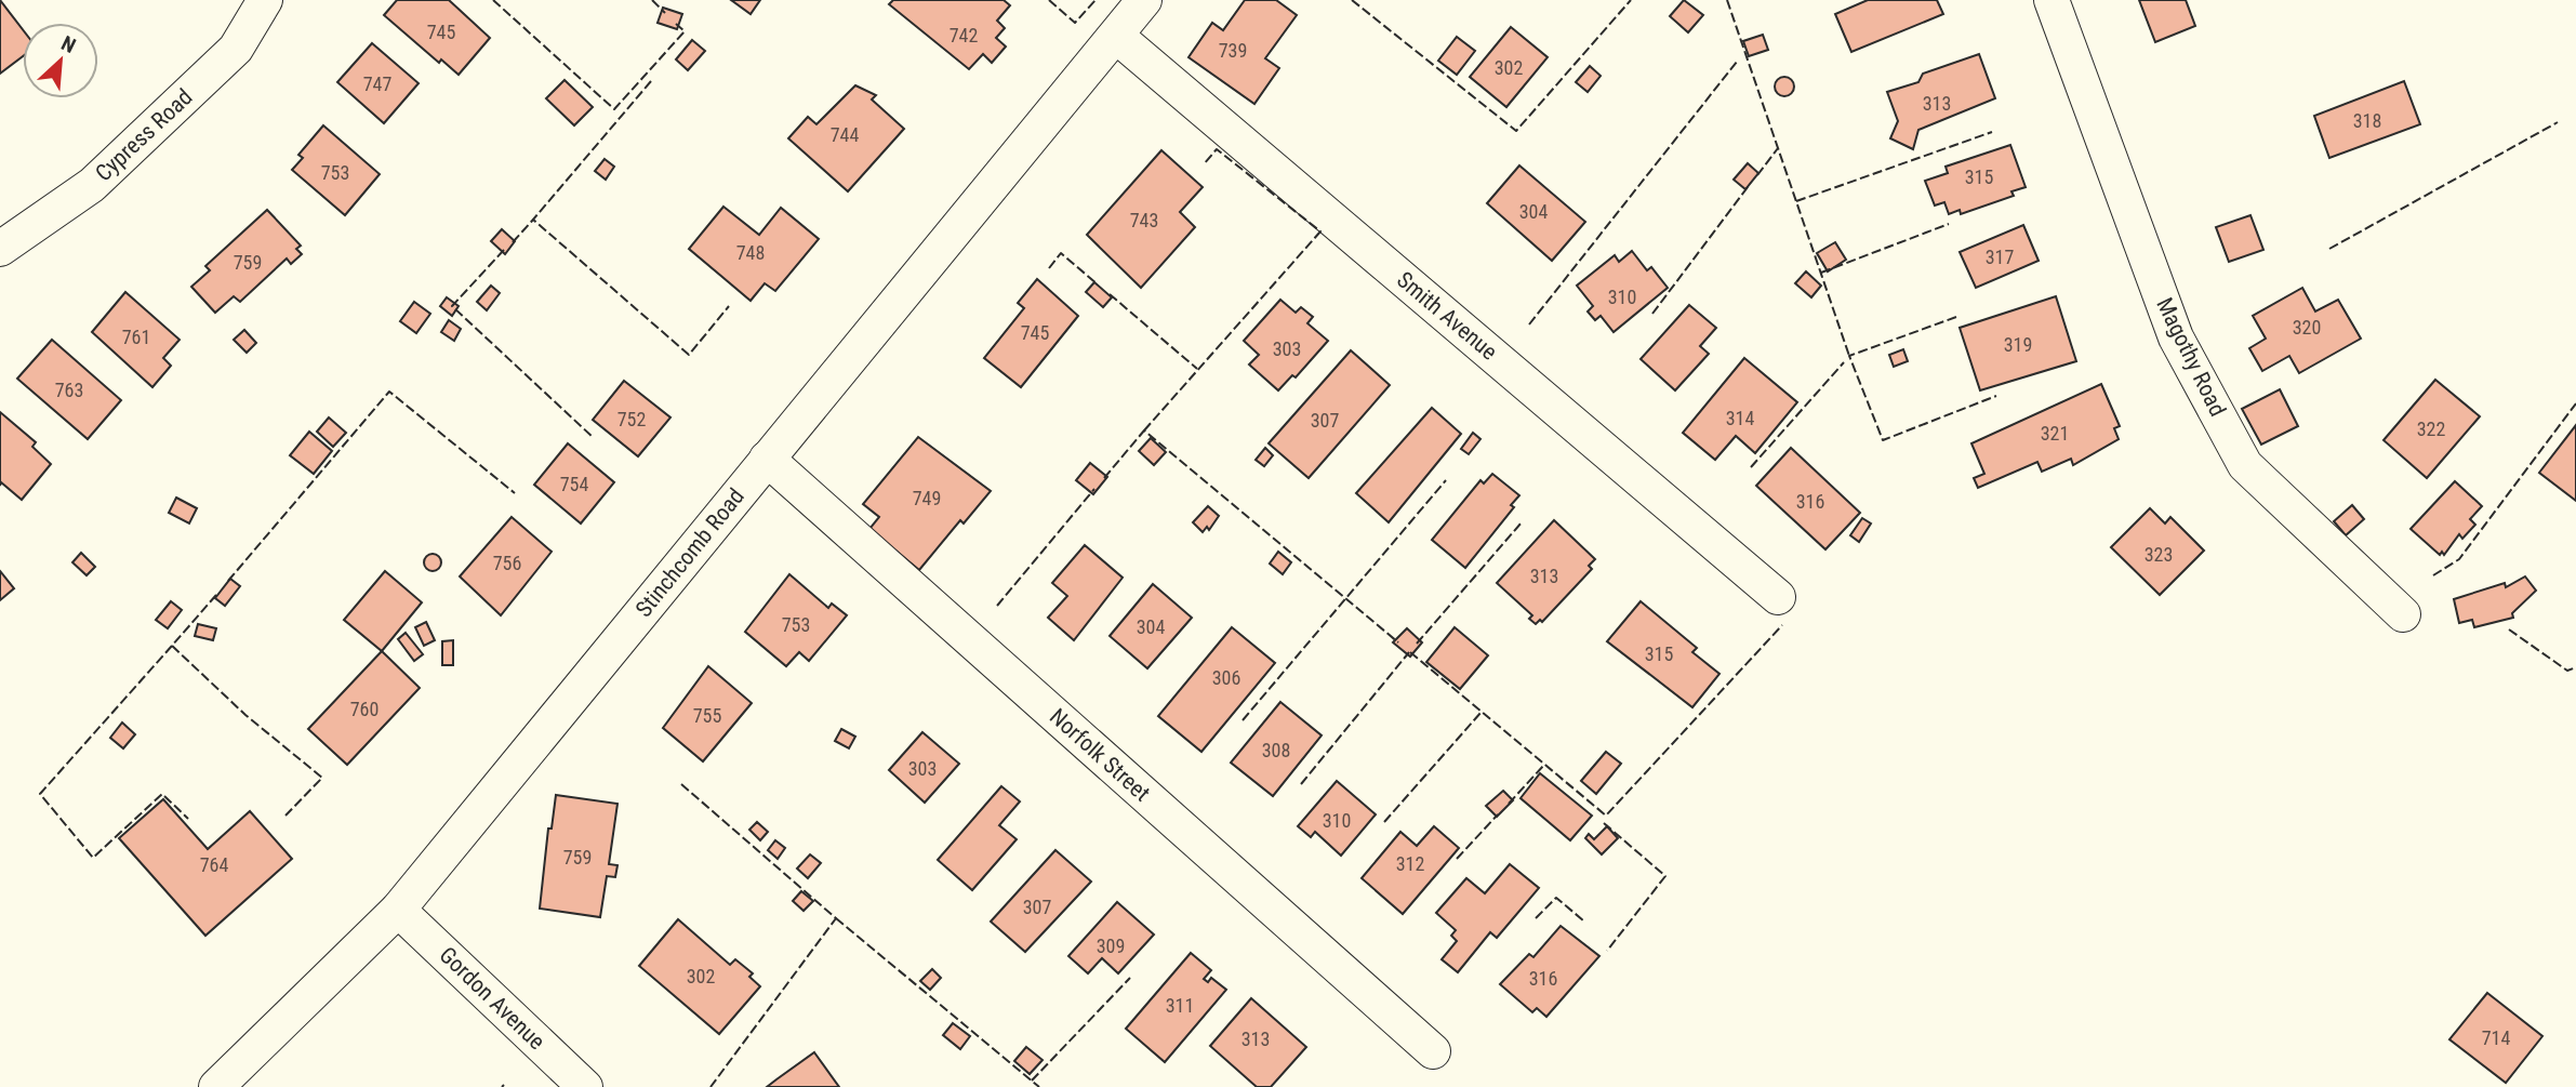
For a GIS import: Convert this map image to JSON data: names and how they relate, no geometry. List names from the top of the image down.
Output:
{
  "streets": {
    "street": [
      "Cypress Road",
      "Smith Avenue",
      "Magothy Road",
      "Stinchcomb Road",
      "Norfolk Street",
      "Gordon Avenue"
    ]
  },
  "crossings": [
    ["Smith Avenue", "Stinchcomb Road"],
    ["Stinchcomb Road", "Norfolk Street"],
    ["Stinchcomb Road", "Gordon Avenue"]
  ],
  "house_numbers": [
    "745",
    "742",
    "739",
    "302",
    "747",
    "313",
    "318",
    "744",
    "753",
    "315",
    "304",
    "743",
    "748",
    "317",
    "759",
    "310",
    "320",
    "745",
    "761",
    "319",
    "303",
    "763",
    "314",
    "752",
    "307",
    "322",
    "321",
    "754",
    "749",
    "316",
    "323",
    "756",
    "313",
    "753",
    "304",
    "315",
    "306",
    "760",
    "755",
    "308",
    "303",
    "310",
    "759",
    "312",
    "764",
    "307",
    "309",
    "302",
    "316",
    "311",
    "714",
    "313"
  ],
  "north": "top right"
}
